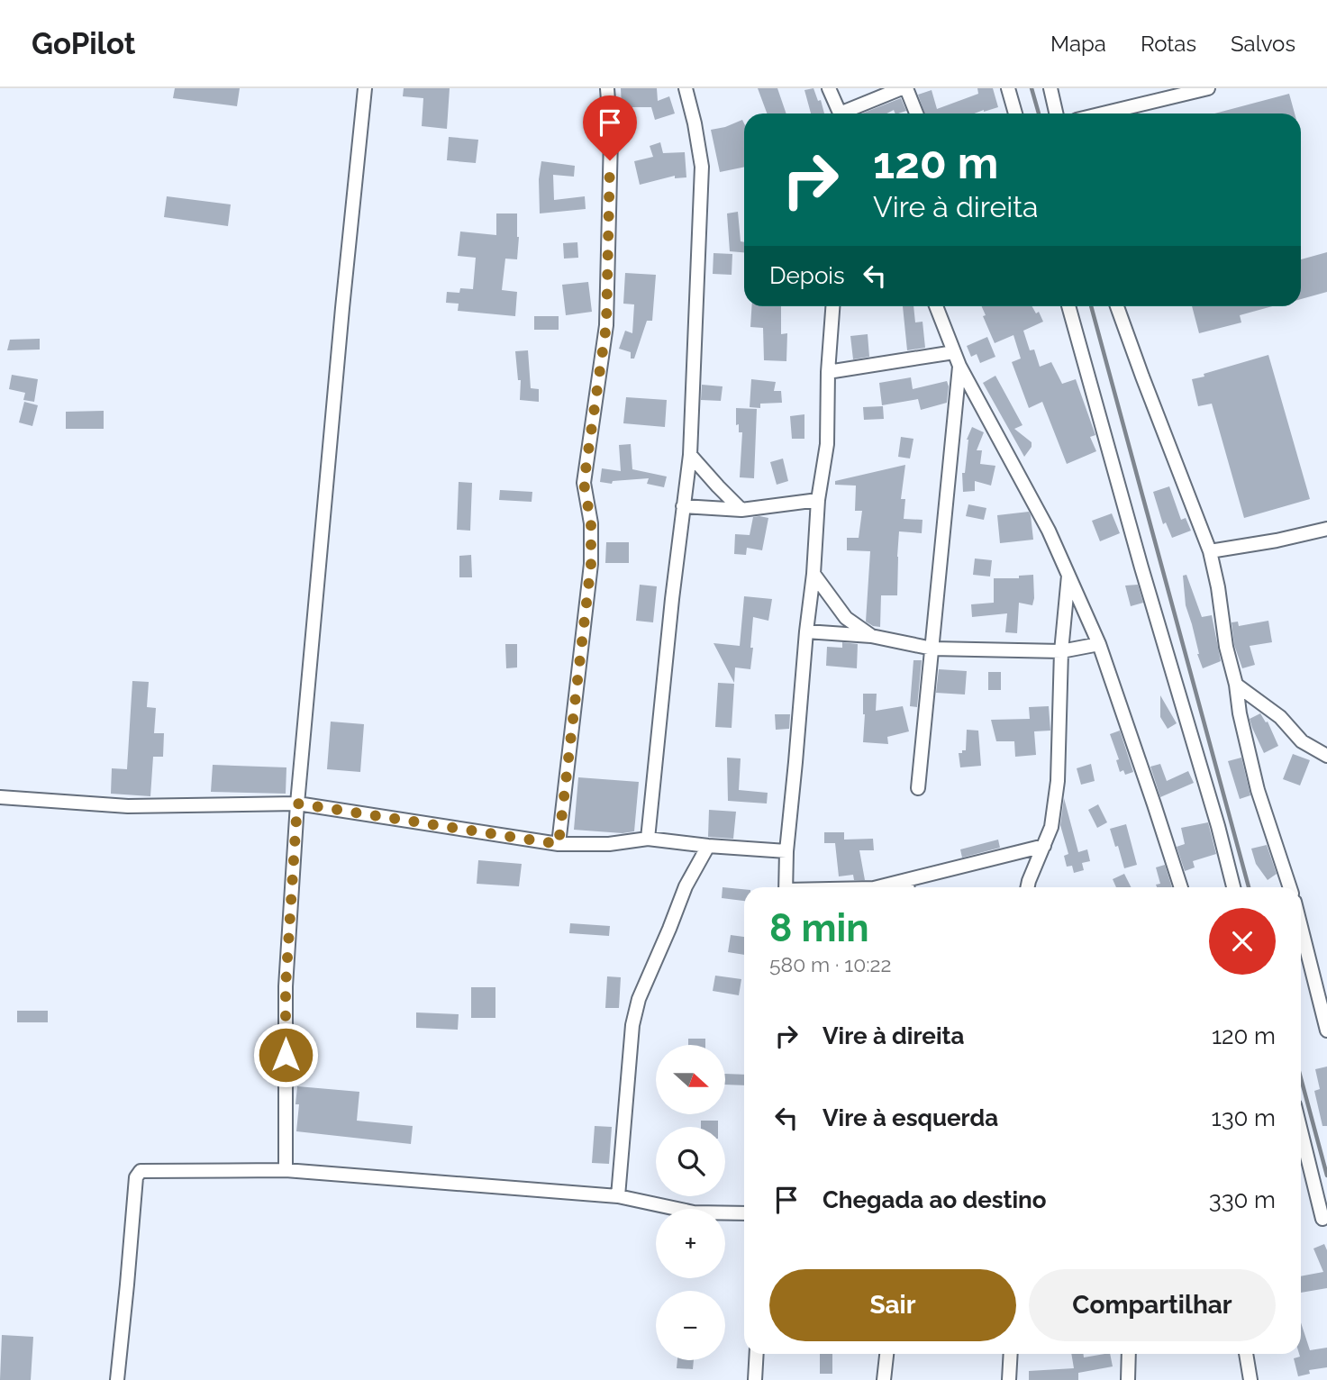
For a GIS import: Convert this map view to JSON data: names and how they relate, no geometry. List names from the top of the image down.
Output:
{
  "north": "right",
  "page": {
    "header": "GoPilot",
    "nav": ["Mapa", "Rotas", "Salvos"],
    "turn": ["120 m", "Vire à direita"],
    "then": "Depois",
    "heading": ["8 min", "580 m · 10:22"],
    "list": [
      {
        "name": "Vire à direita",
        "value": "120 m"
      },
      {
        "name": "Vire à esquerda",
        "value": "130 m"
      },
      {
        "name": "Chegada ao destino",
        "value": "330 m"
      }
    ],
    "map_buttons": ["+", "−"],
    "buttons": ["Sair", "Compartilhar"]
  }
}
